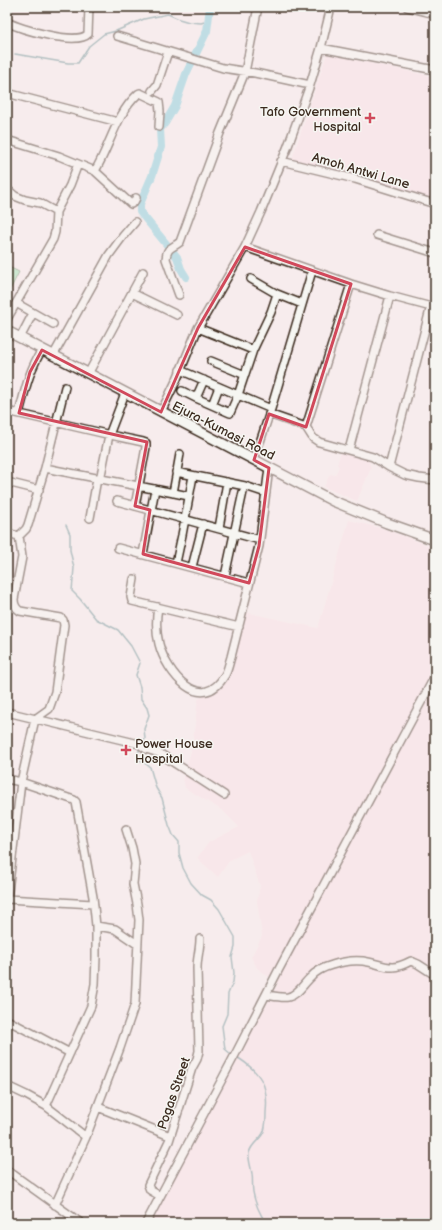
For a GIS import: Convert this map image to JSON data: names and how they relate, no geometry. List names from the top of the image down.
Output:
{
  "streets": {
    "main road": ["Ejura-Kumasi Road"],
    "street": ["Amoh Antwi Lane", "Pogas Street"]
  },
  "places": {
    "health": ["Tafo Government Hospital", "Power House Hospital"]
  }
}
